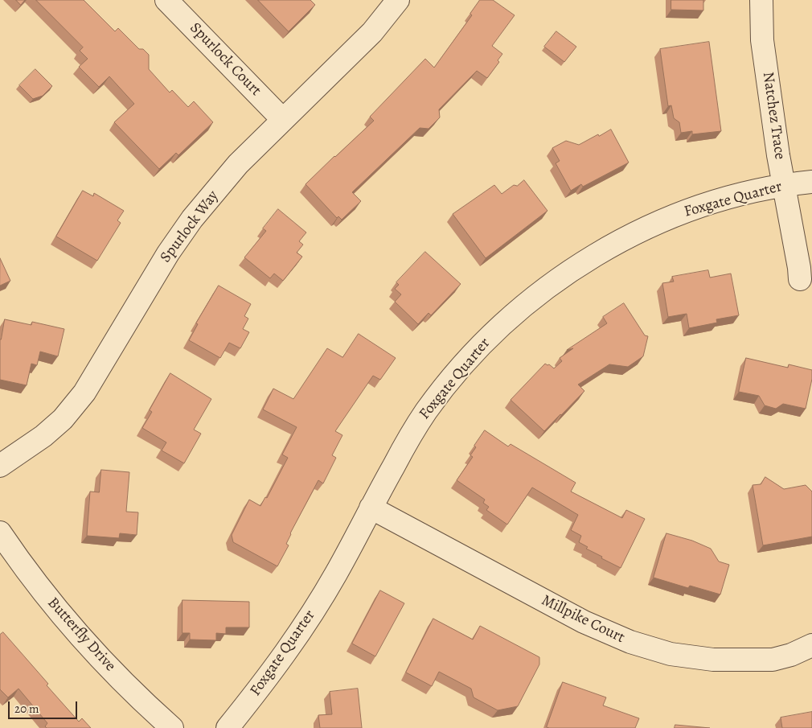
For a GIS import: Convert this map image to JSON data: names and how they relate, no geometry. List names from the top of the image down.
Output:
{
  "streets": {
    "street": [
      "Spurlock Court",
      "Natchez Trace",
      "Foxgate Quarter",
      "Spurlock Way",
      "Millpike Court",
      "Butterfly Drive"
    ]
  },
  "crossings": [
    ["Spurlock Court", "Spurlock Way"],
    ["Natchez Trace", "Foxgate Quarter"],
    ["Foxgate Quarter", "Millpike Court"]
  ],
  "scale_bar": "20 m"
}
